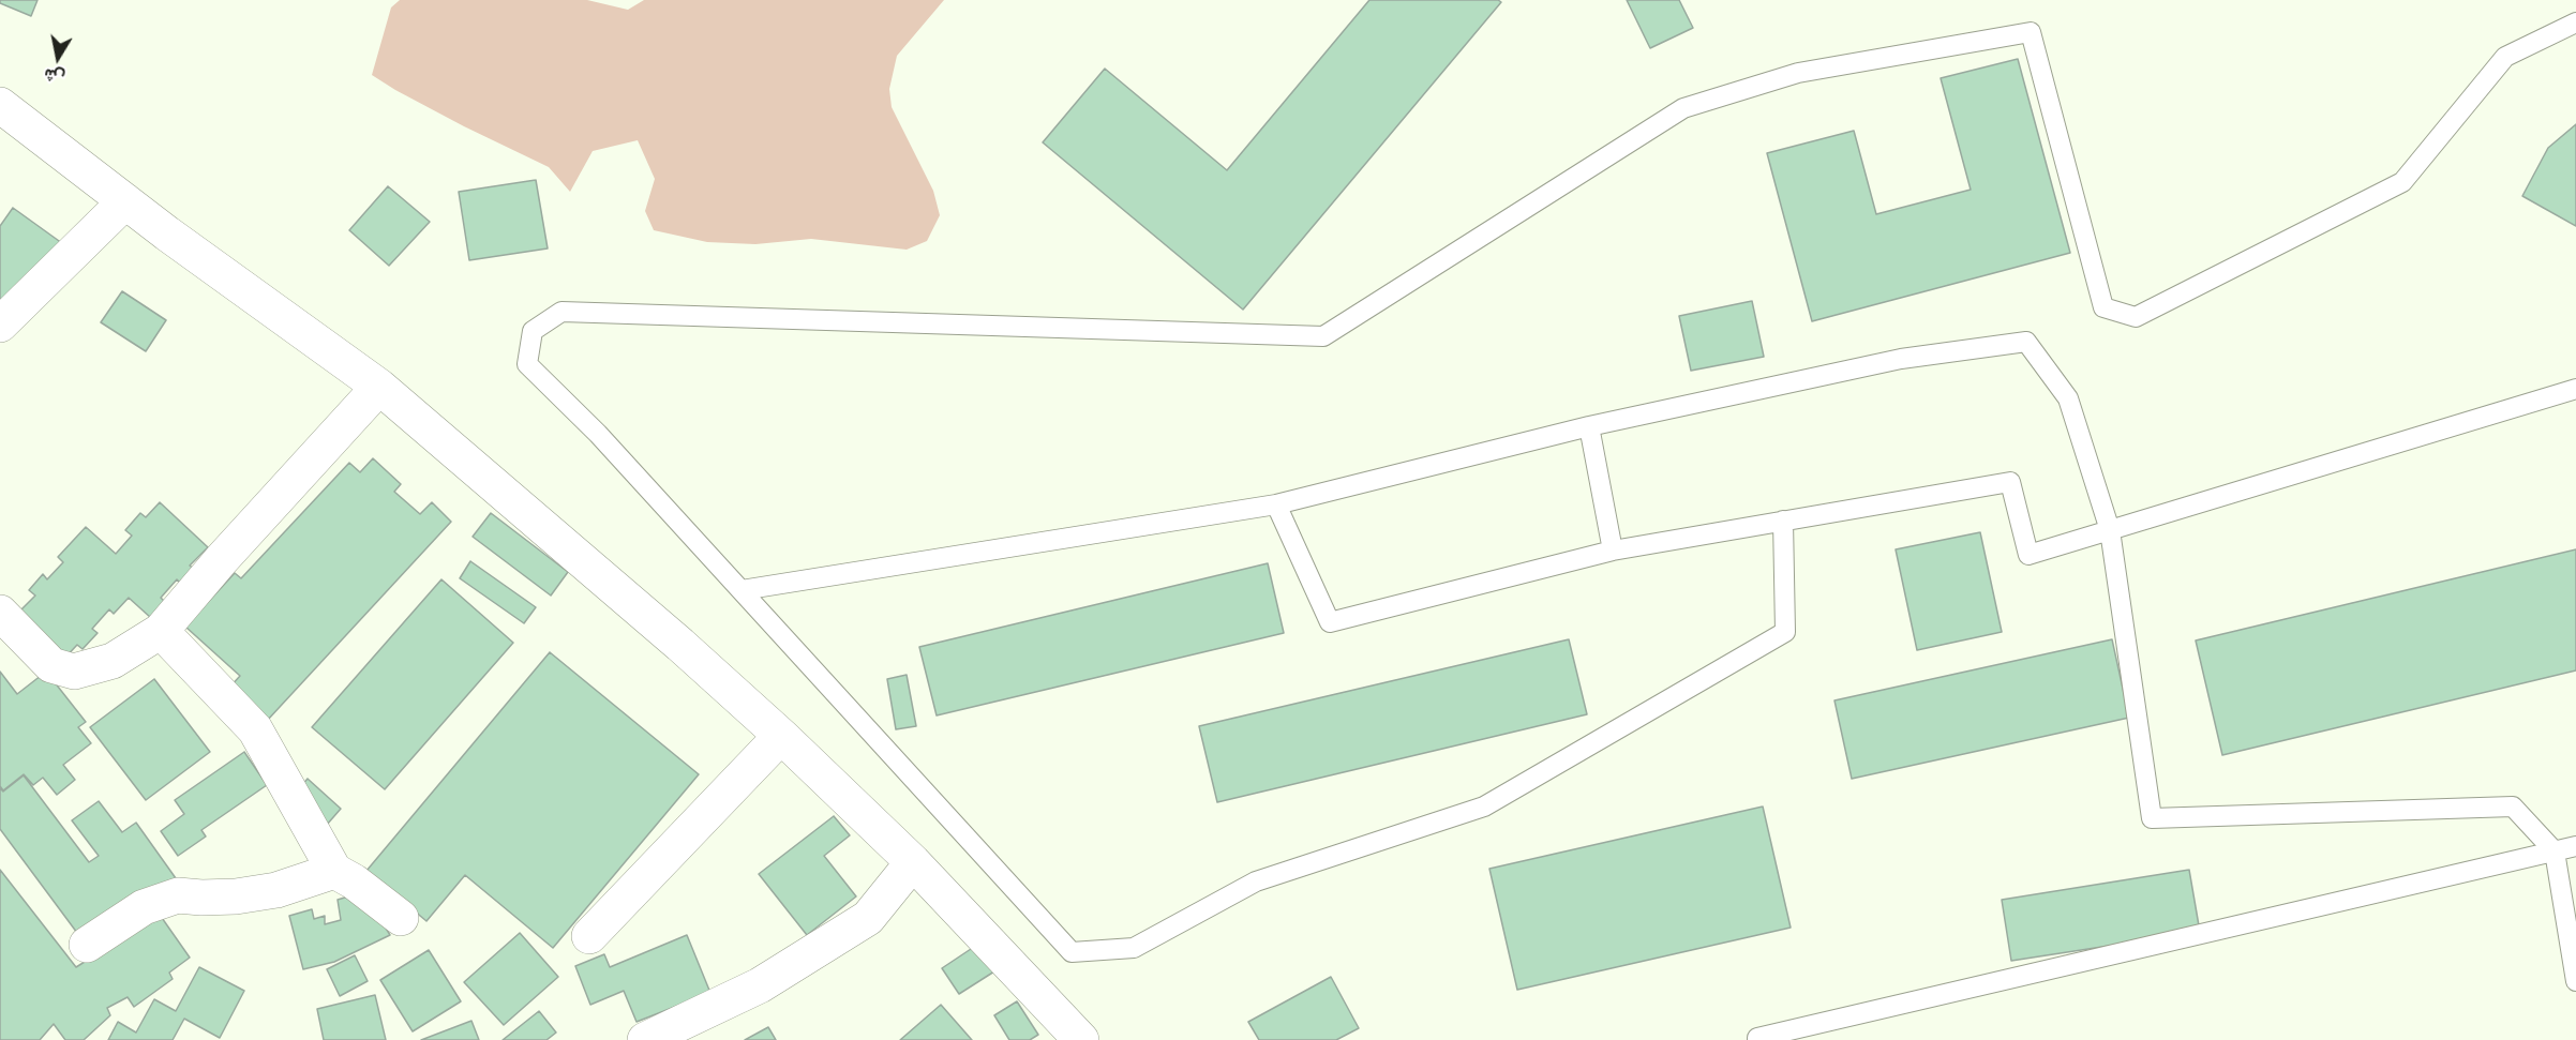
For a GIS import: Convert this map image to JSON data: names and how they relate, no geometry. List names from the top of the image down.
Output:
{
  "north": "bottom"
}
